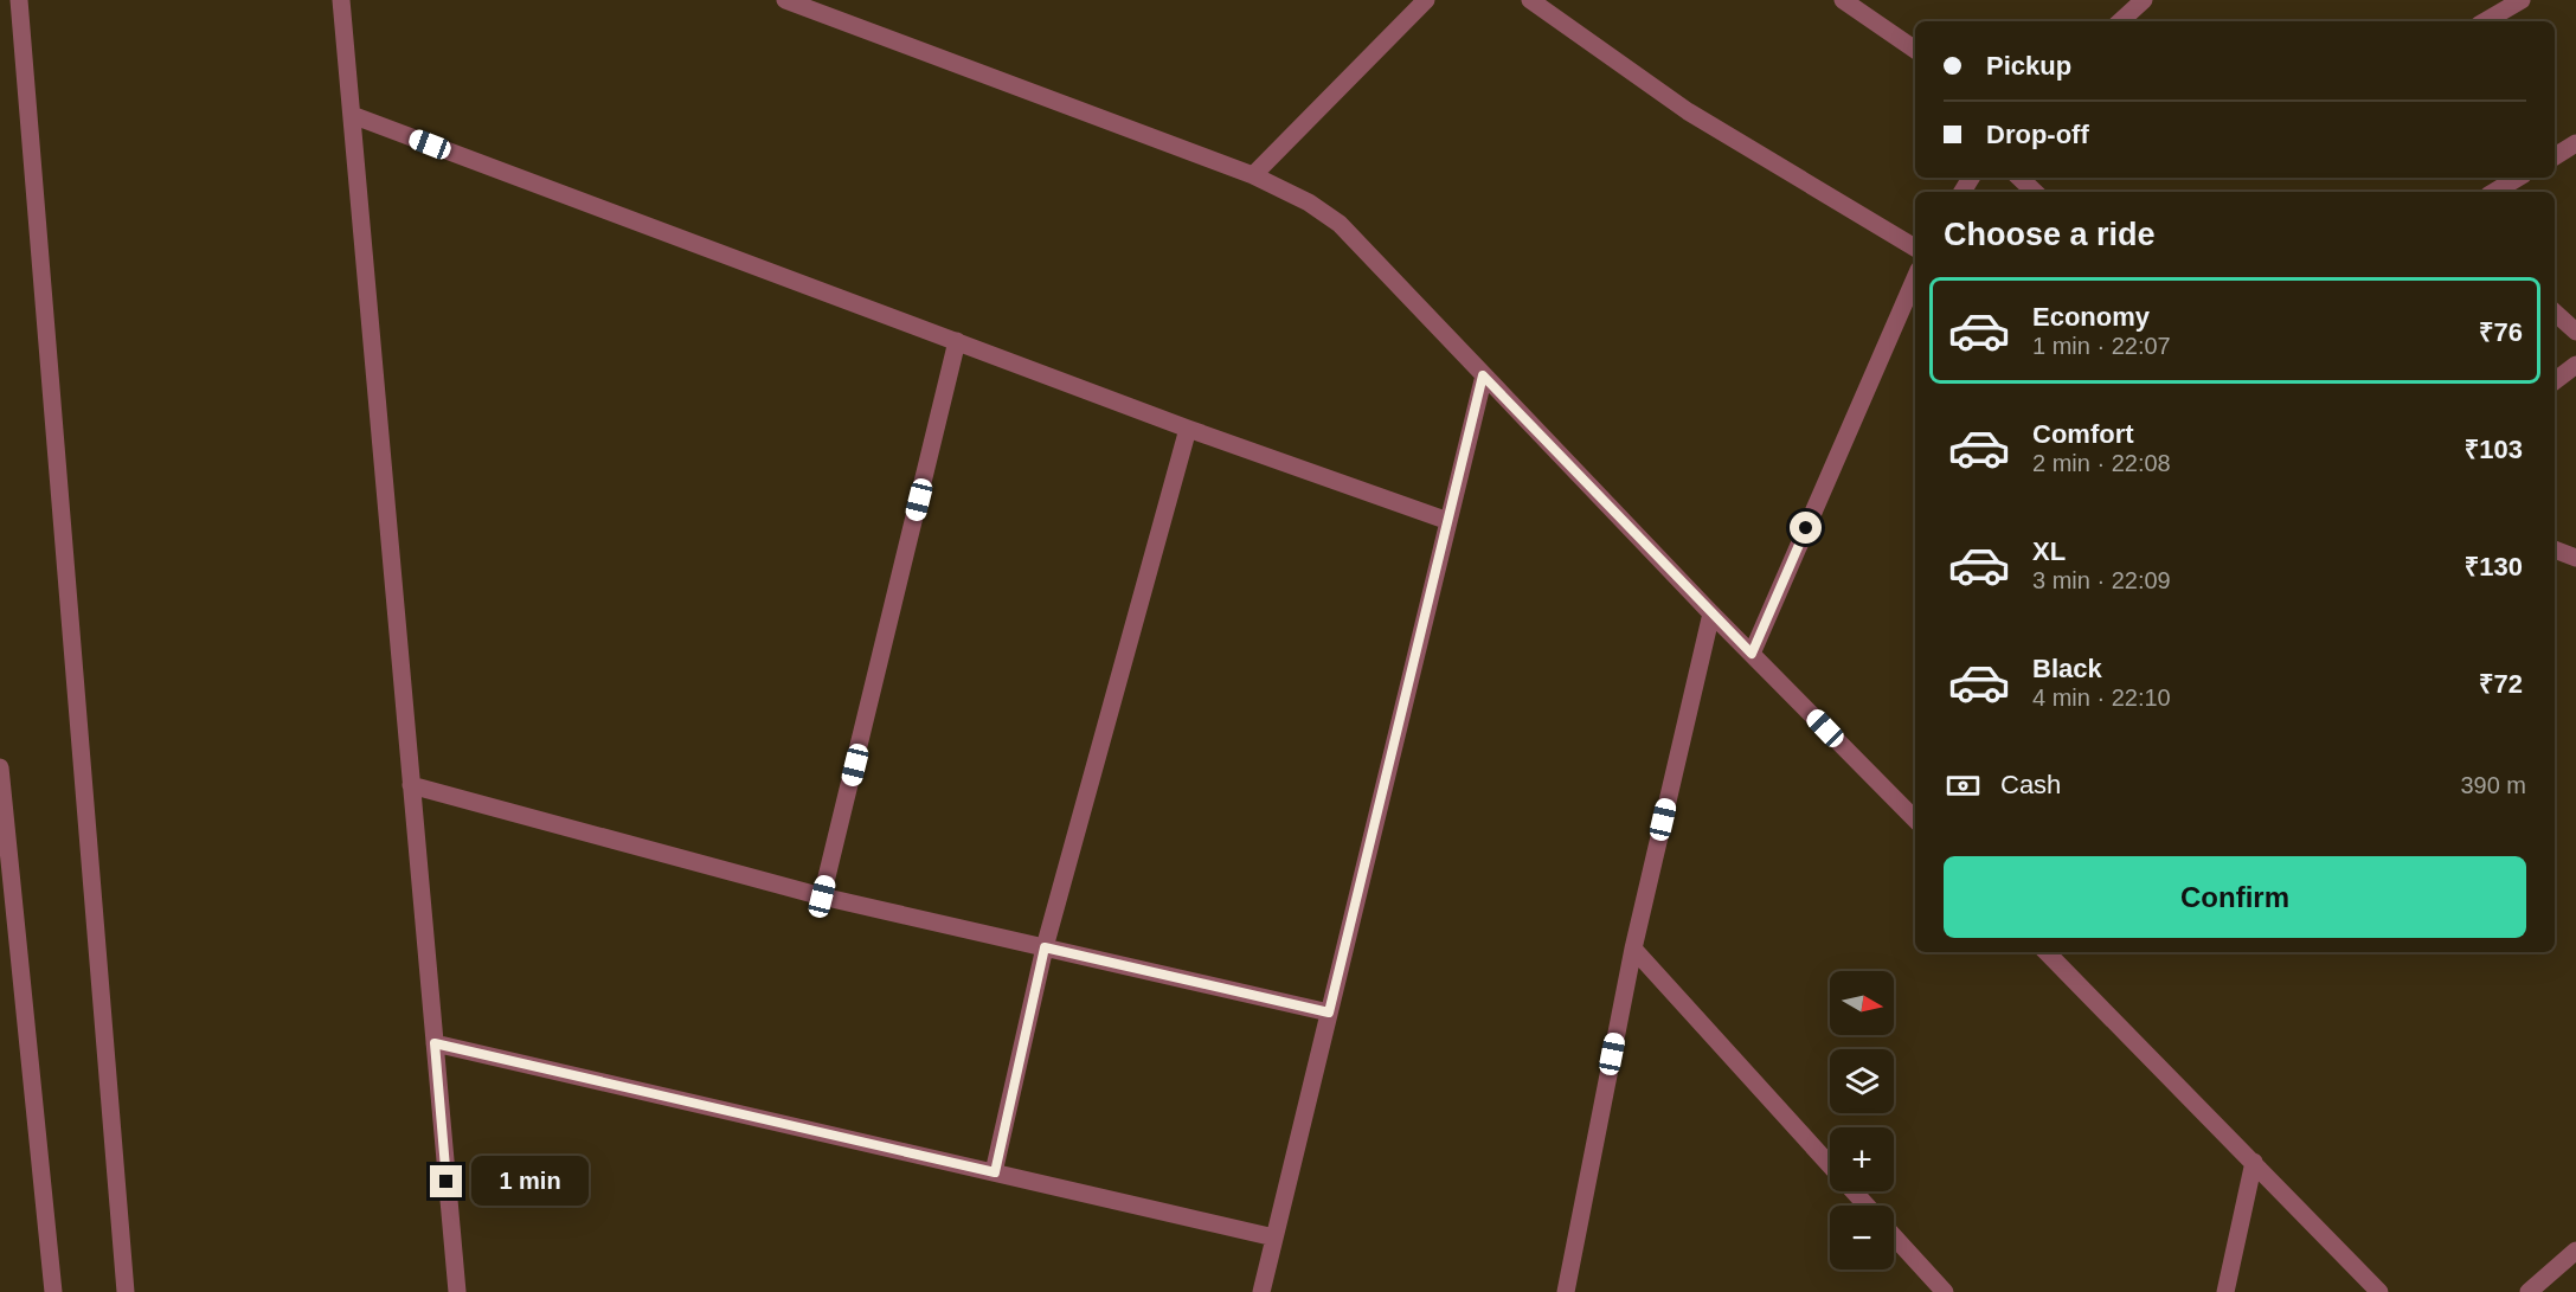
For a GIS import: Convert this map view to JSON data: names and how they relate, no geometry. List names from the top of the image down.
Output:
{
  "north": "right",
  "page": {
    "banner": ["Pickup", "Drop-off"],
    "heading": "Choose a ride",
    "list": [
      {
        "name": "Economy",
        "note": "1 min · 22:07",
        "value": "₹76"
      },
      {
        "name": "Comfort",
        "note": "2 min · 22:08",
        "value": "₹103"
      },
      {
        "name": "XL",
        "note": "3 min · 22:09",
        "value": "₹130"
      },
      {
        "name": "Black",
        "note": "4 min · 22:10",
        "value": "₹72"
      }
    ],
    "pay": ["Cash", "390 m"],
    "buttons": "Confirm",
    "map_buttons": ["+", "−"],
    "bubble": "1 min"
  }
}
